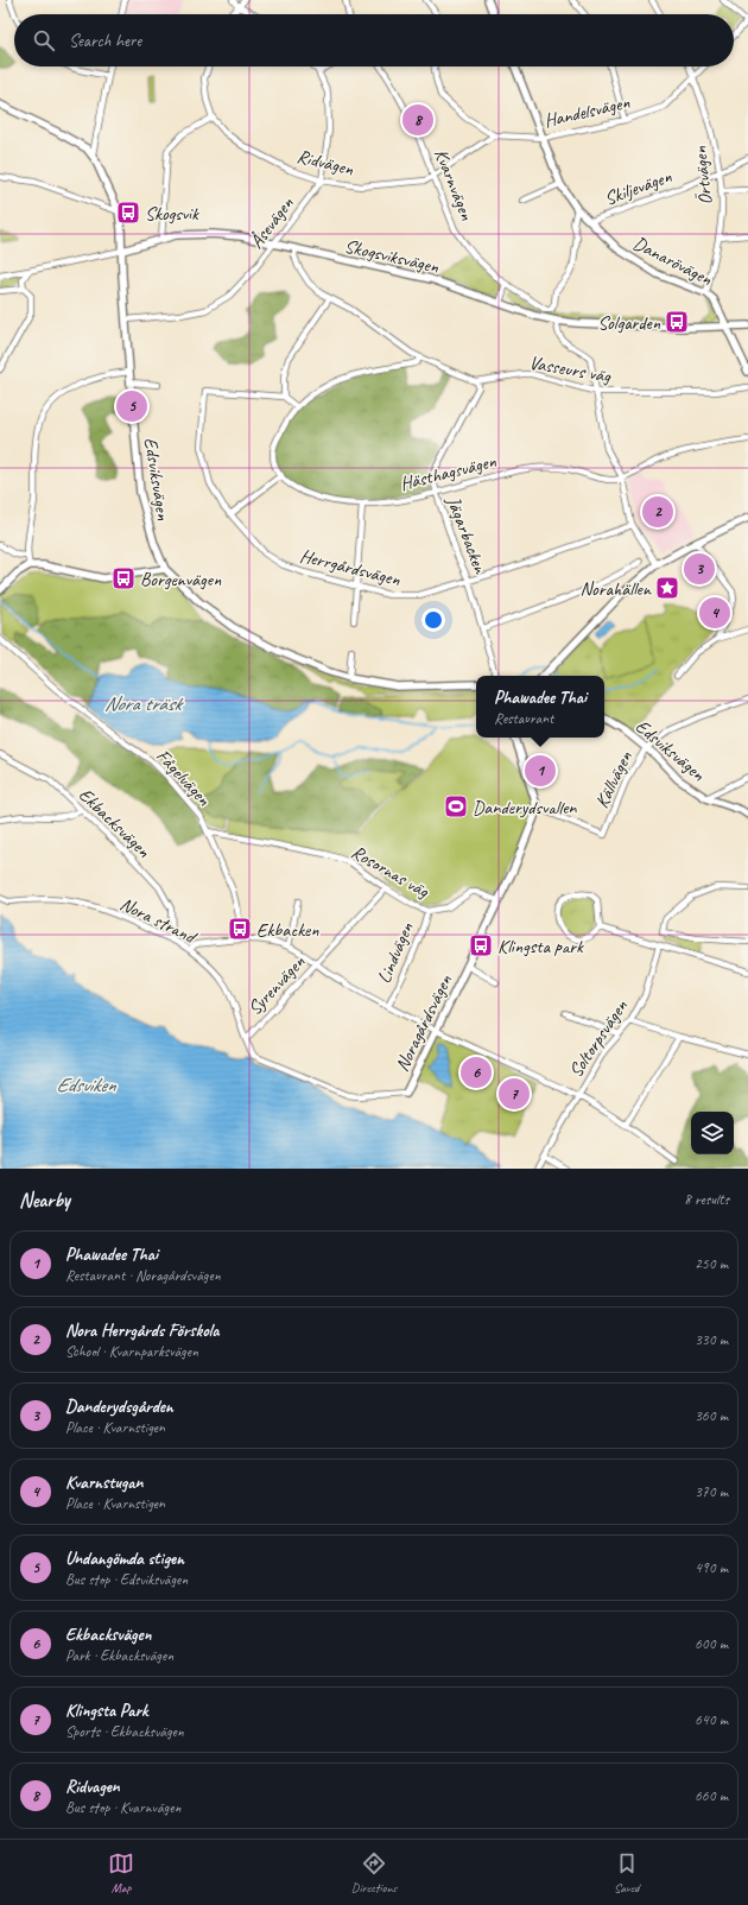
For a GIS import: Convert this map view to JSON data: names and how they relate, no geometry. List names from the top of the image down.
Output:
{
  "streets": {
    "street": [
      "Handelsvägen",
      "Ridvägen",
      "Örtvägen",
      "Kvarnvägen",
      "Skiljevägen",
      "Åsevägen",
      "Skogsviksvägen",
      "Danarövägen",
      "Vasseurs väg",
      "Hästhagsvägen",
      "Edsviksvägen",
      "Jägarbacken",
      "Herrgårdsvägen",
      "Fågelvägen",
      "Källvägen",
      "Ekbacksvägen",
      "Rosornas väg",
      "Nora strand",
      "Lindvägen",
      "Syrenvägen",
      "Noragårdsvägen",
      "Soltorpsvägen"
    ]
  },
  "crossings": [
    ["Handelsvägen", "Ridvägen"],
    ["Handelsvägen", "Örtvägen"],
    ["Handelsvägen", "Danarövägen"],
    ["Ridvägen", "Kvarnvägen"],
    ["Ridvägen", "Åsevägen"],
    ["Örtvägen", "Skiljevägen"],
    ["Örtvägen", "Danarövägen"],
    ["Kvarnvägen", "Danarövägen"],
    ["Skiljevägen", "Danarövägen"],
    ["Åsevägen", "Skogsviksvägen"],
    ["Åsevägen", "Edsviksvägen"],
    ["Skogsviksvägen", "Danarövägen"],
    ["Skogsviksvägen", "Edsviksvägen"],
    ["Vasseurs väg", "Jägarbacken"],
    ["Hästhagsvägen", "Jägarbacken"],
    ["Edsviksvägen", "Källvägen"],
    ["Jägarbacken", "Herrgårdsvägen"],
    ["Fågelvägen", "Rosornas väg"],
    ["Källvägen", "Noragårdsvägen"],
    ["Ekbacksvägen", "Nora strand"],
    ["Rosornas väg", "Lindvägen"],
    ["Rosornas väg", "Syrenvägen"],
    ["Rosornas väg", "Noragårdsvägen"],
    ["Nora strand", "Syrenvägen"],
    ["Nora strand", "Noragårdsvägen"]
  ],
  "water": ["Nora träsk", "Edsviken"],
  "places": {
    "bus stop": [
      "Skogsvik",
      "Solgarden",
      "Borgenvägen",
      "Ekbacken",
      "Klingsta park"
    ],
    "place": ["Norahällen"],
    "sports": ["Danderydsvallen"]
  },
  "page": {
    "search": "Search here",
    "pins": [
      "8",
      "5",
      "2",
      "3",
      "4",
      "1",
      "6",
      "7"
    ],
    "popup": ["Phawadee Thai", "Restaurant"],
    "heading": ["Nearby", "8 results"],
    "list": [
      {
        "mark": "1",
        "name": "Phawadee Thai",
        "note": "Restaurant · Noragårdsvägen",
        "value": "250 m"
      },
      {
        "mark": "2",
        "name": "Nora Herrgårds Förskola",
        "note": "School · Kvarnparksvägen",
        "value": "330 m"
      },
      {
        "mark": "3",
        "name": "Danderydsgården",
        "note": "Place · Kvarnstigen",
        "value": "360 m"
      },
      {
        "mark": "4",
        "name": "Kvarnstugan",
        "note": "Place · Kvarnstigen",
        "value": "370 m"
      },
      {
        "mark": "5",
        "name": "Undangömda stigen",
        "note": "Bus stop · Edsviksvägen",
        "value": "490 m"
      },
      {
        "mark": "6",
        "name": "Ekbacksvägen",
        "note": "Park · Ekbacksvägen",
        "value": "600 m"
      },
      {
        "mark": "7",
        "name": "Klingsta Park",
        "note": "Sports · Ekbacksvägen",
        "value": "640 m"
      },
      {
        "mark": "8",
        "name": "Ridvagen",
        "note": "Bus stop · Kvarnvägen",
        "value": "660 m"
      }
    ],
    "nav": ["Map", "Directions", "Saved"]
  }
}
